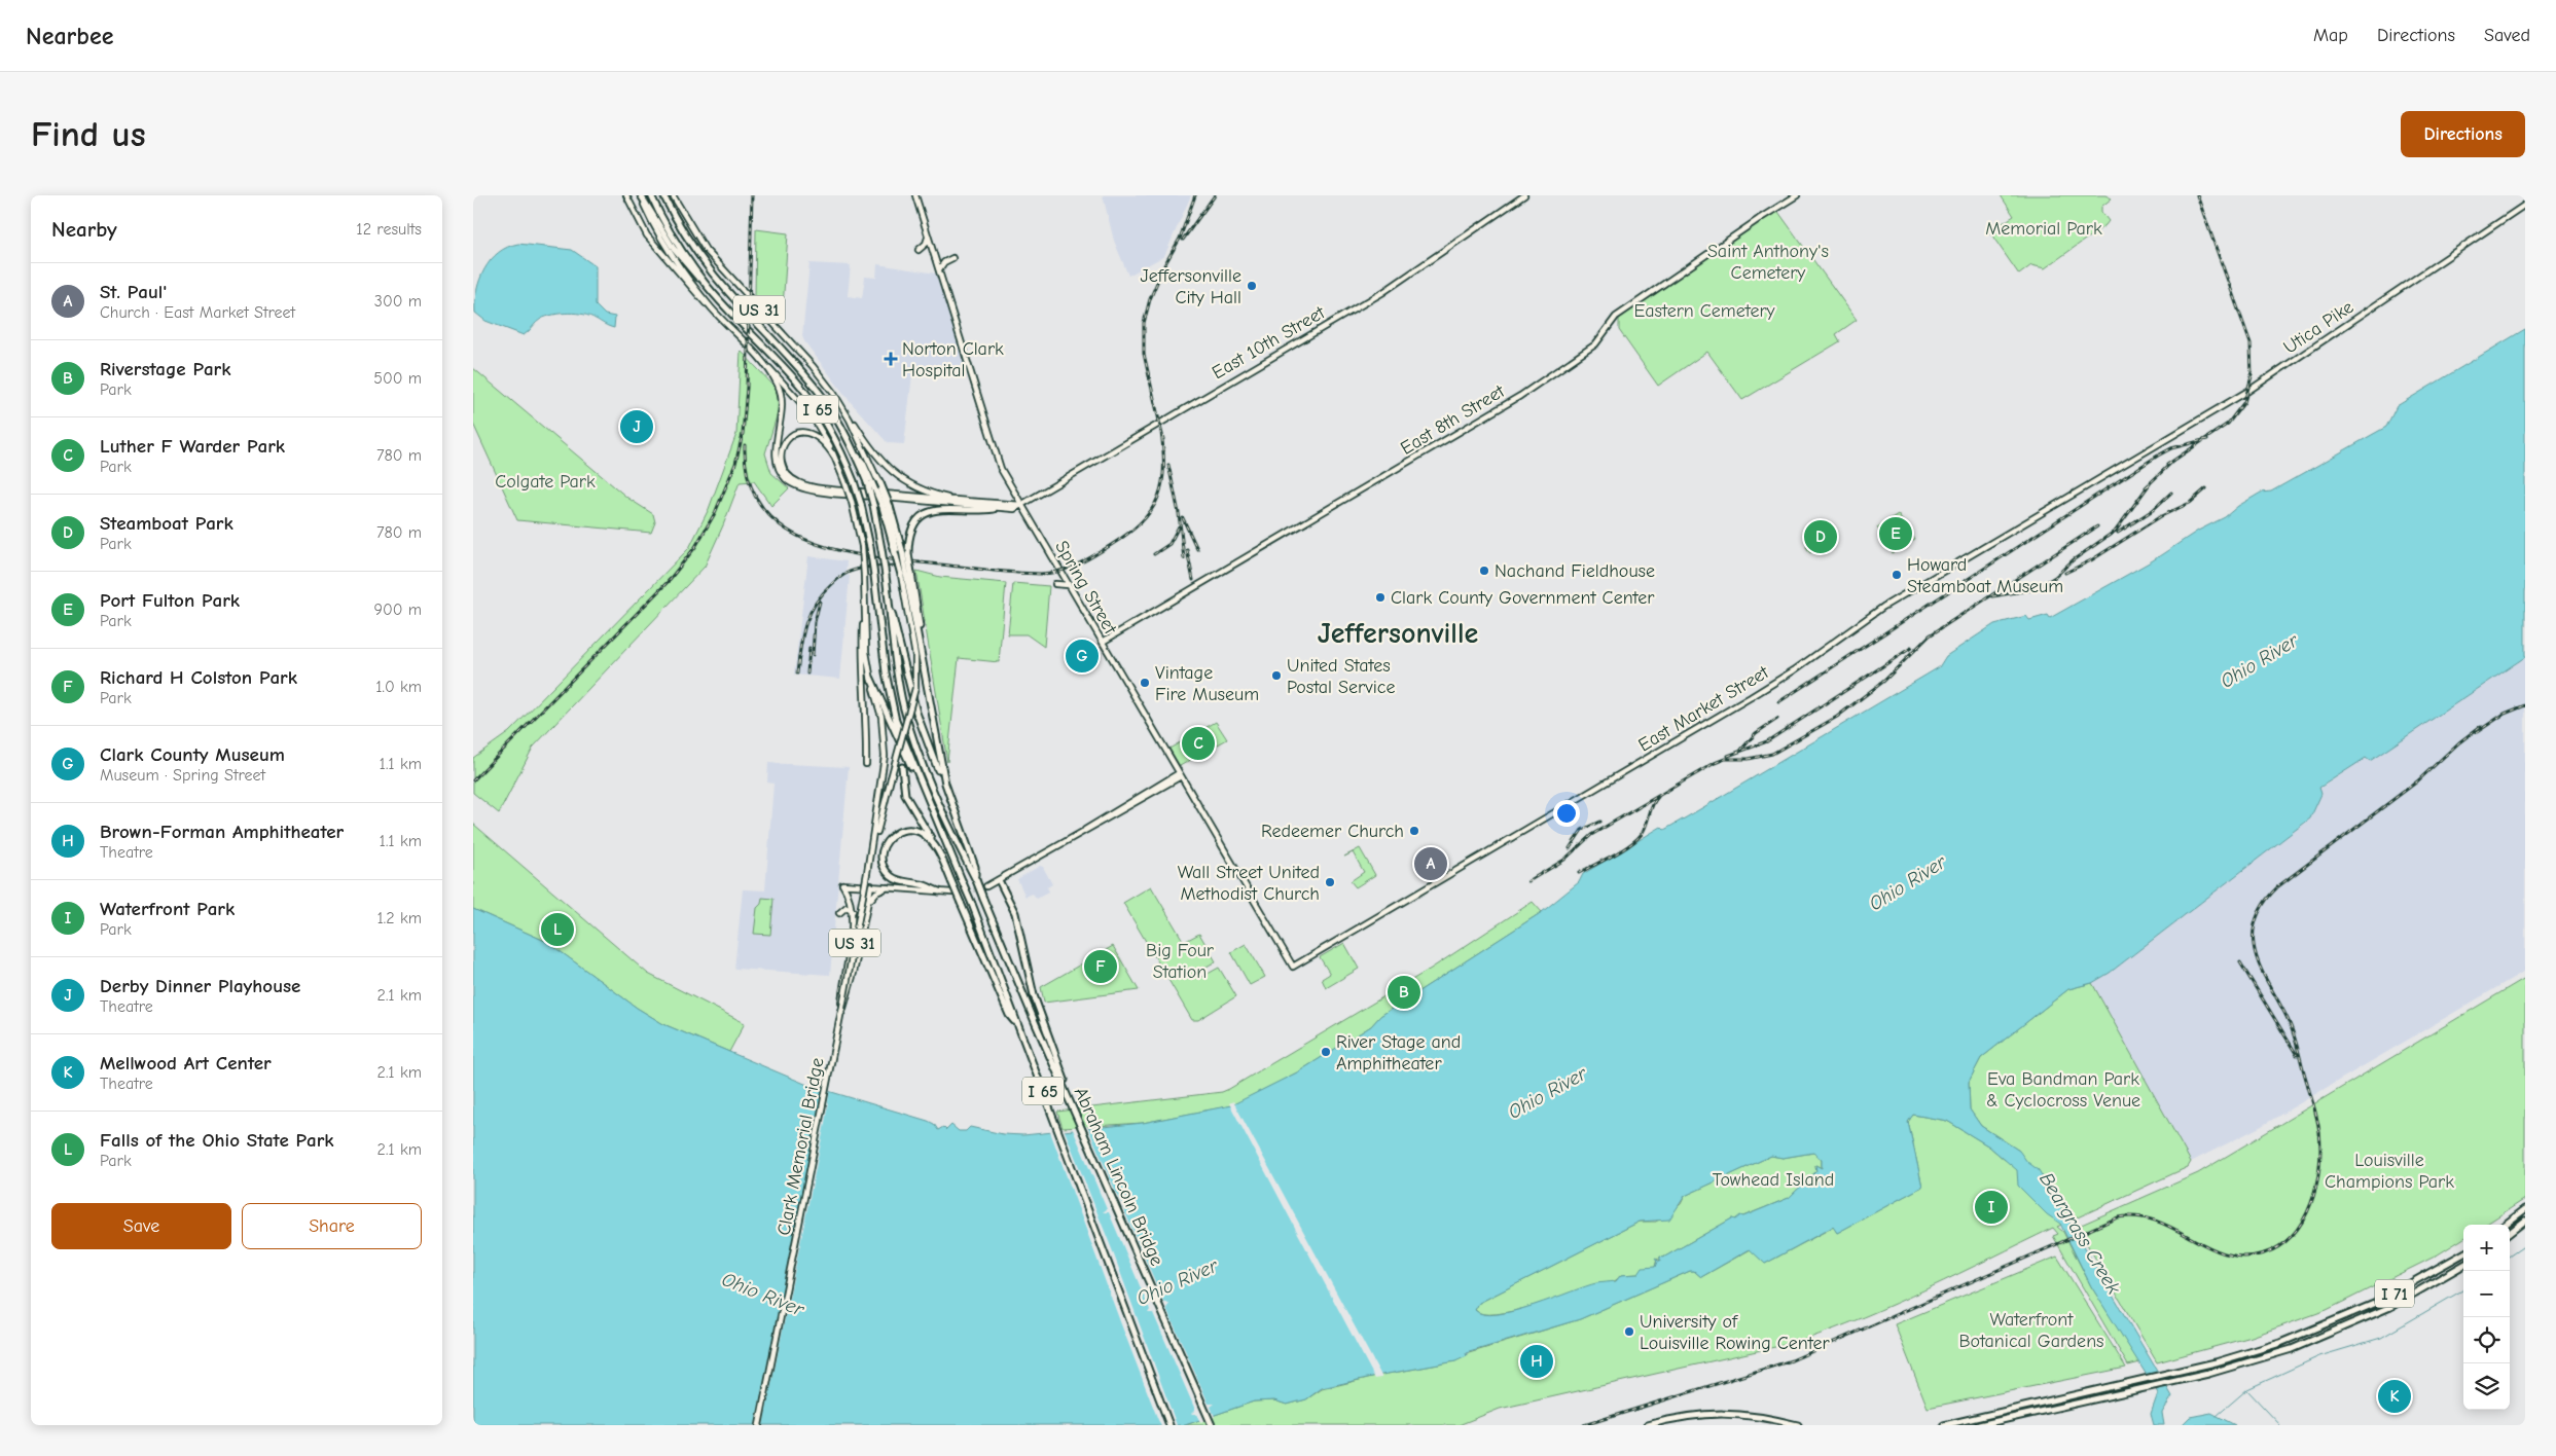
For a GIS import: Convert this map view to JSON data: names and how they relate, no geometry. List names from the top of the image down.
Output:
{
  "streets": {
    "highway": ["I 65", "Abraham Lincoln Bridge", "I 71"],
    "main road": [
      "US 31",
      "Utica Pike",
      "East 10th Street",
      "East 8th Street",
      "Spring Street",
      "East Market Street",
      "Clark Memorial Bridge"
    ]
  },
  "crossings": [
    ["US 31", "Clark Memorial Bridge"],
    ["Utica Pike", "East Market Street"],
    ["East 10th Street", "Spring Street"],
    ["I 65", "Abraham Lincoln Bridge"],
    ["East 8th Street", "Spring Street"],
    ["Spring Street", "East Market Street"]
  ],
  "districts": ["Jeffersonville"],
  "water": ["Ohio River", "Beargrass Creek"],
  "parks": [
    "Memorial Park",
    "Saint Anthony's Cemetery",
    "Eastern Cemetery",
    "Colgate Park",
    "Big Four Station",
    "Eva Bandman Park & Cyclocross Venue",
    "Louisville Champions Park",
    "Towhead Island",
    "Waterfront Botanical Gardens"
  ],
  "places": {
    "other": [
      "Jeffersonville City Hall",
      "Nachand Fieldhouse",
      "Howard Steamboat Museum",
      "Clark County Government Center",
      "United States Postal Service",
      "Vintage Fire Museum",
      "Redeemer Church",
      "Wall Street United Methodist Church",
      "River Stage and Amphitheater",
      "University of Louisville Rowing Center"
    ],
    "health": ["Norton Clark Hospital"]
  },
  "page": {
    "header": "Nearbee",
    "nav": ["Map", "Directions", "Saved"],
    "buttons": [
      "Directions",
      ["Save", "Share"]
    ],
    "title": "Find us",
    "heading": ["Nearby", "12 results"],
    "list": [
      {
        "mark": "A",
        "name": "St. Paul'",
        "note": "Church · East Market Street",
        "value": "300 m"
      },
      {
        "mark": "B",
        "name": "Riverstage Park",
        "note": "Park",
        "value": "500 m"
      },
      {
        "mark": "C",
        "name": "Luther F Warder Park",
        "note": "Park",
        "value": "780 m"
      },
      {
        "mark": "D",
        "name": "Steamboat Park",
        "note": "Park",
        "value": "780 m"
      },
      {
        "mark": "E",
        "name": "Port Fulton Park",
        "note": "Park",
        "value": "900 m"
      },
      {
        "mark": "F",
        "name": "Richard H Colston Park",
        "note": "Park",
        "value": "1.0 km"
      },
      {
        "mark": "G",
        "name": "Clark County Museum",
        "note": "Museum · Spring Street",
        "value": "1.1 km"
      },
      {
        "mark": "H",
        "name": "Brown-Forman Amphitheater",
        "note": "Theatre",
        "value": "1.1 km"
      },
      {
        "mark": "I",
        "name": "Waterfront Park",
        "note": "Park",
        "value": "1.2 km"
      },
      {
        "mark": "J",
        "name": "Derby Dinner Playhouse",
        "note": "Theatre",
        "value": "2.1 km"
      },
      {
        "mark": "K",
        "name": "Mellwood Art Center",
        "note": "Theatre",
        "value": "2.1 km"
      },
      {
        "mark": "L",
        "name": "Falls of the Ohio State Park",
        "note": "Park",
        "value": "2.1 km"
      }
    ],
    "pins": [
      "J",
      "E",
      "D",
      "G",
      "C",
      "A",
      "L",
      "F",
      "B",
      "I",
      "H",
      "K"
    ],
    "map_buttons": ["+", "−"]
  }
}
